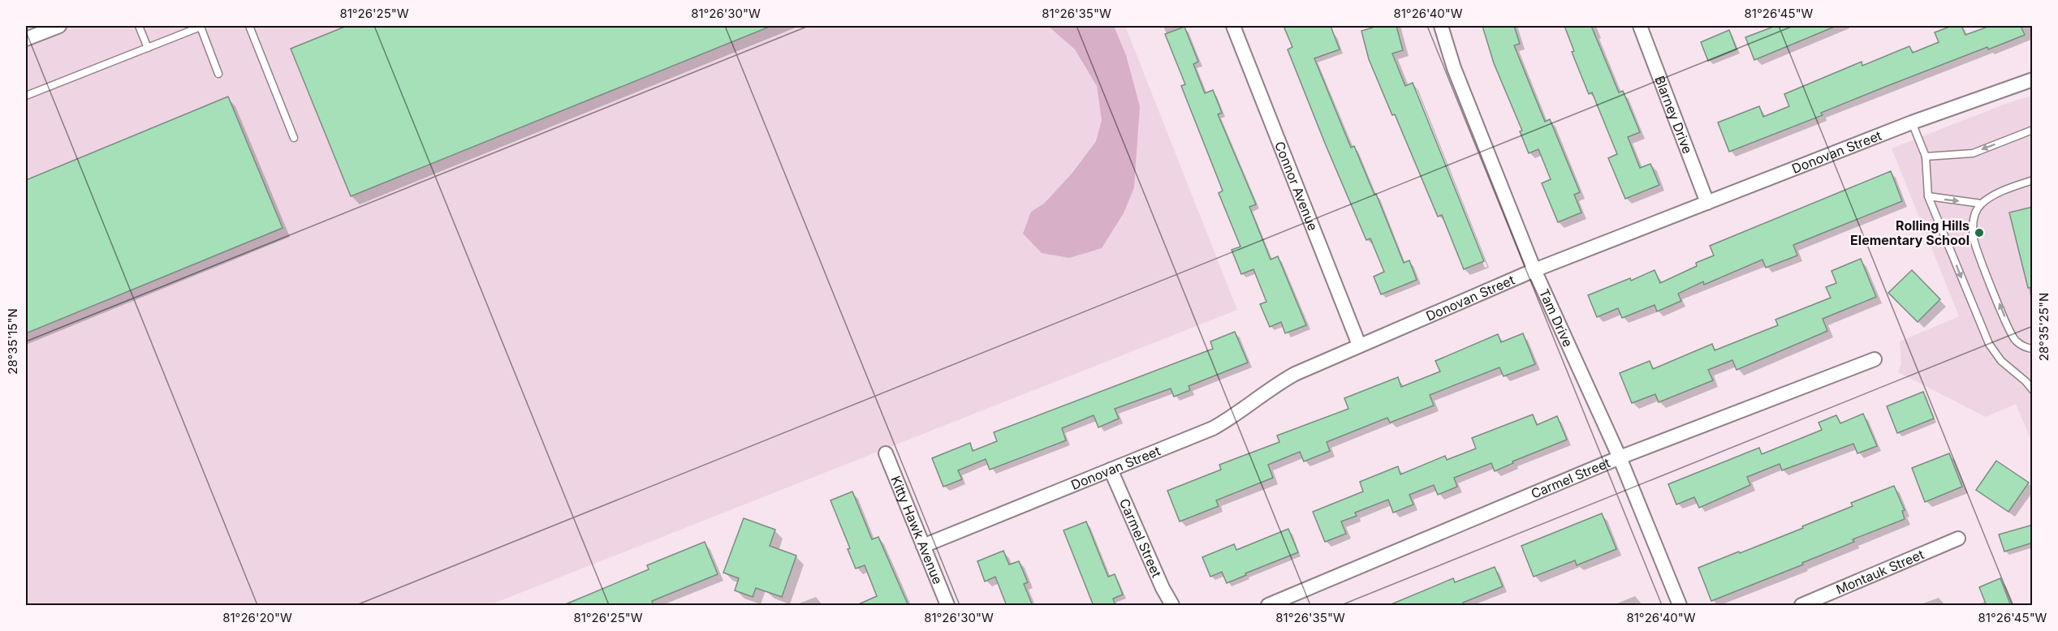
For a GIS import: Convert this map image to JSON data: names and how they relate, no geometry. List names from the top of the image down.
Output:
{
  "streets": {
    "street": [
      "Blarney Drive",
      "Donovan Street",
      "Connor Avenue",
      "Tam Drive",
      "Carmel Street",
      "Kitty Hawk Avenue",
      "Montauk Street"
    ]
  },
  "crossings": [
    ["Blarney Drive", "Donovan Street"],
    ["Donovan Street", "Connor Avenue"],
    ["Donovan Street", "Tam Drive"],
    ["Donovan Street", "Carmel Street"],
    ["Donovan Street", "Kitty Hawk Avenue"],
    ["Tam Drive", "Carmel Street"]
  ],
  "places": ["Rolling Hills Elementary School"],
  "coordinates": [
    "81°26'25\"W",
    "81°26'30\"W",
    "81°26'35\"W",
    "81°26'40\"W",
    "81°26'45\"W",
    "28°35'25\"N",
    "28°35'15\"N",
    "81°26'20\"W"
  ]
}
